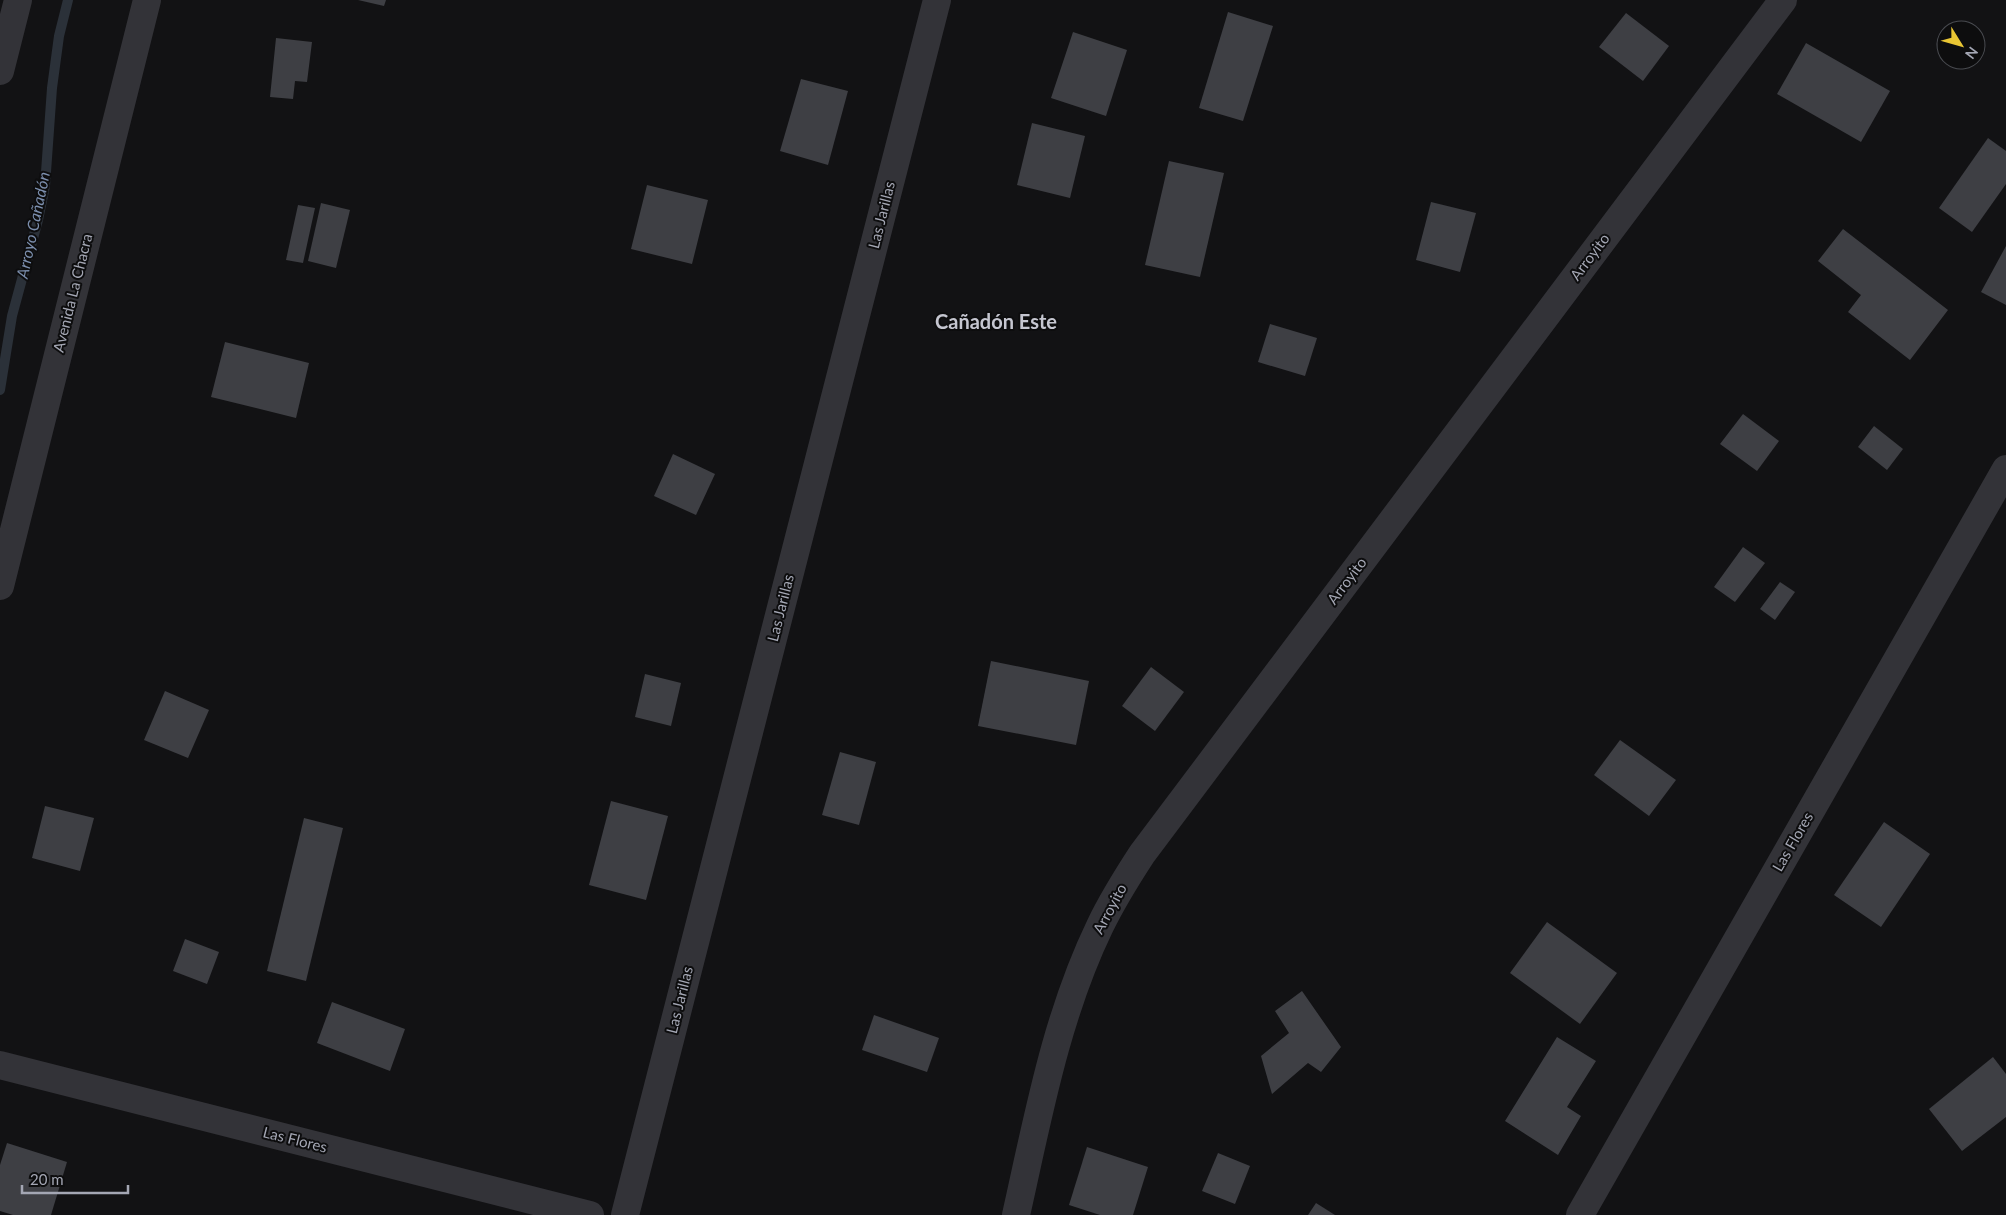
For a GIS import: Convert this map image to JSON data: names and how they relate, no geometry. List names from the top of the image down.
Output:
{
  "streets": {
    "street": [
      "Las Jarillas",
      "Arroyito",
      "Avenida La Chacra",
      "Las Flores"
    ]
  },
  "districts": ["Cañadón Este"],
  "water": ["Arroyo Cañadón"],
  "scale_bar": "20 m",
  "north": "bottom right"
}
